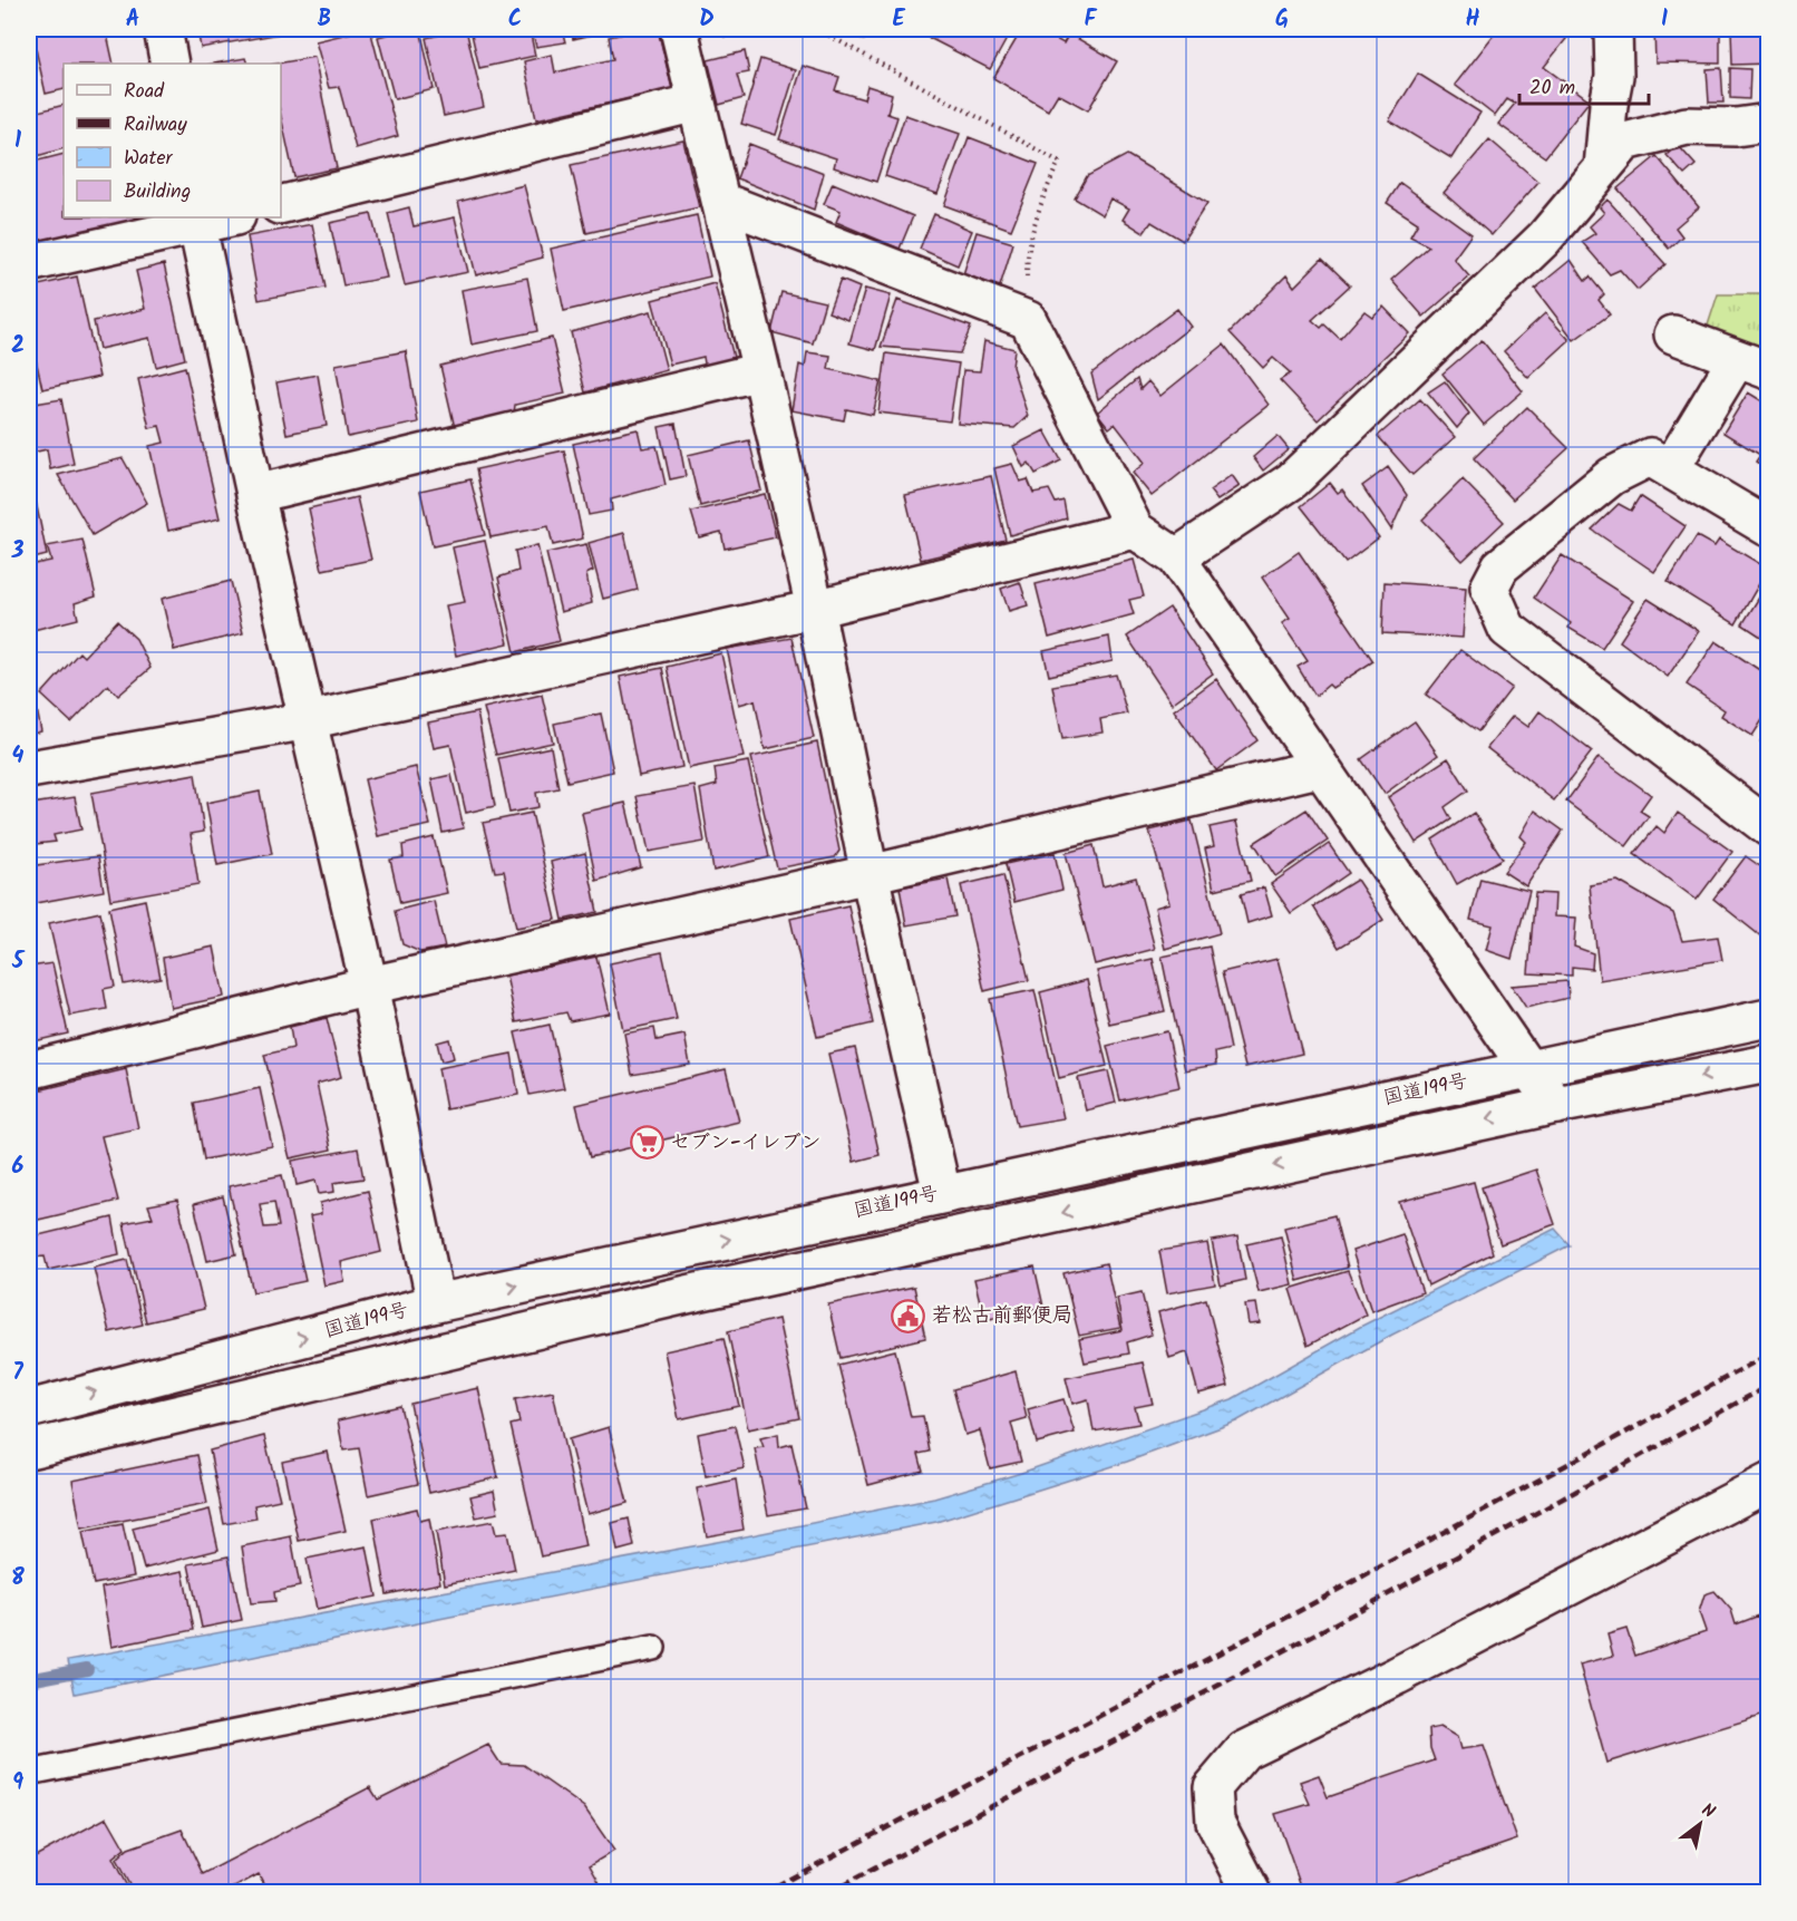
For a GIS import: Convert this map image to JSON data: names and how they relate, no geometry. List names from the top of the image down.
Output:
{
  "streets": {
    "main road": ["国道199号"]
  },
  "places": {
    "supermarket": ["セブン-イレブン"],
    "public building": ["若松古前郵便局"]
  },
  "legend": [
    "Road",
    "Railway",
    "Water",
    "Building"
  ],
  "scale_bar": "20 m",
  "north": "top right",
  "grid": {
    "columns": [
      "A",
      "B",
      "C",
      "D",
      "E",
      "F",
      "G",
      "H",
      "I"
    ],
    "rows": [
      "1",
      "2",
      "3",
      "4",
      "5",
      "6",
      "7",
      "8",
      "9"
    ]
  }
}
